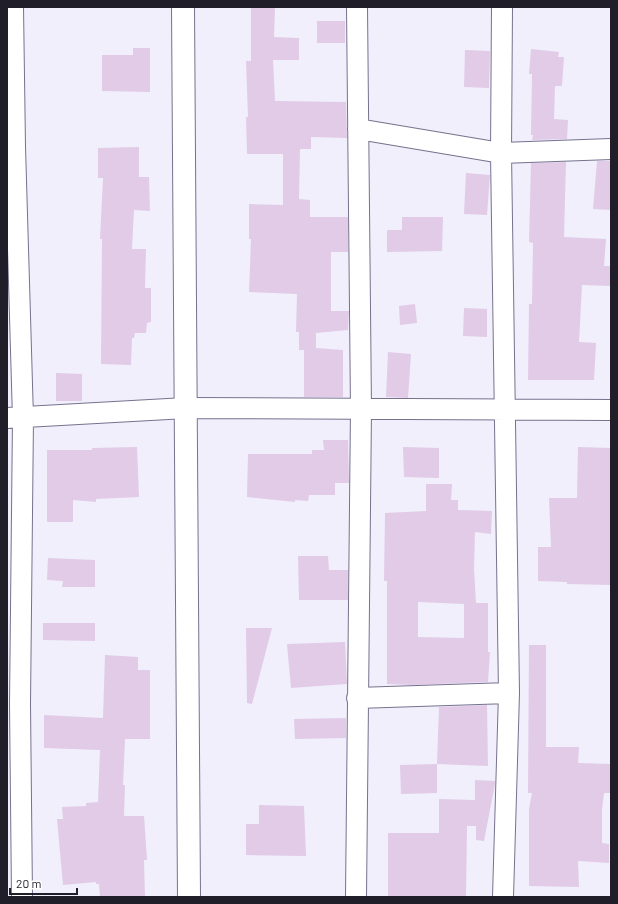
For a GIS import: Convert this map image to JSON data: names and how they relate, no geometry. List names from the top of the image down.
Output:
{
  "scale_bar": "20 m"
}
